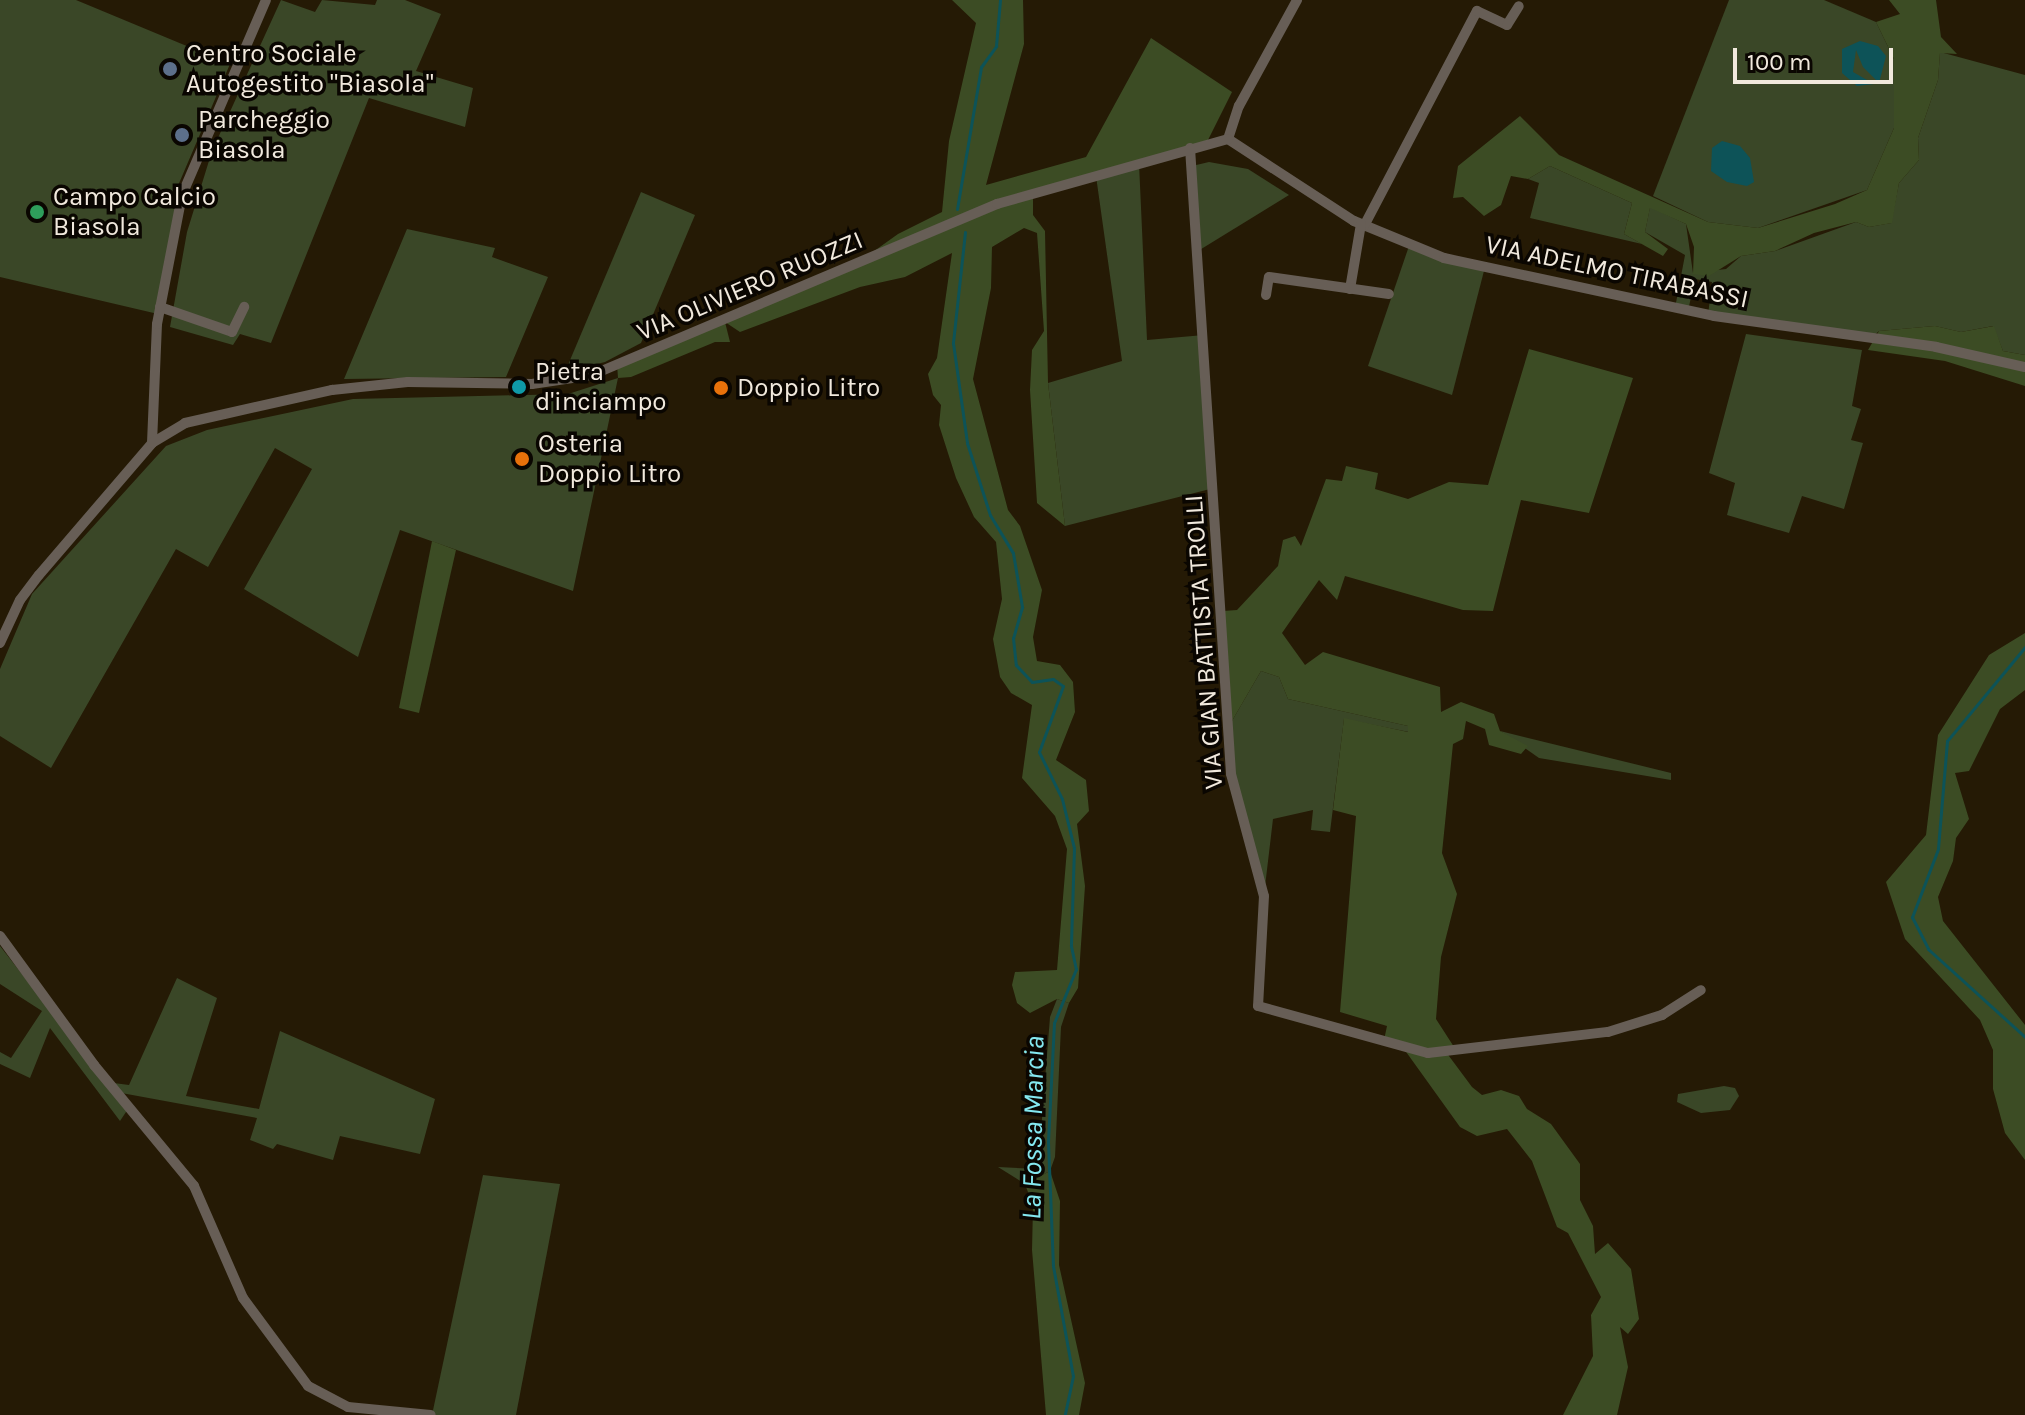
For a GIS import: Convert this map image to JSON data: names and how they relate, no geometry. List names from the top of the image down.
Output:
{
  "streets": {
    "street": ["VIA ADELMO TIRABASSI", "VIA OLIVIERO RUOZZI", "VIA GIAN BATTISTA TROLLI"]
  },
  "crossings": [
    ["VIA ADELMO TIRABASSI", "VIA OLIVIERO RUOZZI"],
    ["VIA OLIVIERO RUOZZI", "VIA GIAN BATTISTA TROLLI"]
  ],
  "water": ["La Fossa Marcia"],
  "places": [
    "Centro Sociale Autogestito \"Biasola\"",
    "Parcheggio Biasola",
    "Campo Calcio Biasola",
    "Pietra d'inciampo",
    "Doppio Litro",
    "Osteria Doppio Litro"
  ],
  "scale_bar": "100 m"
}
